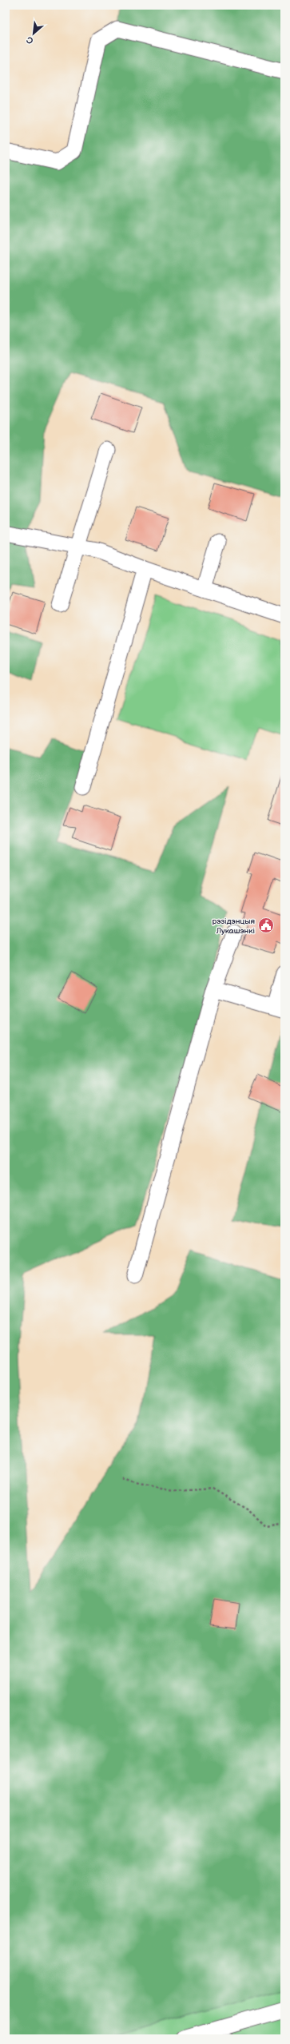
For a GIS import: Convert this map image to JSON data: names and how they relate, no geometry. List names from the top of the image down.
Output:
{
  "places": {
    "public building": ["рэзідэнцыя Лукашэнкі"]
  },
  "north": "bottom left"
}
